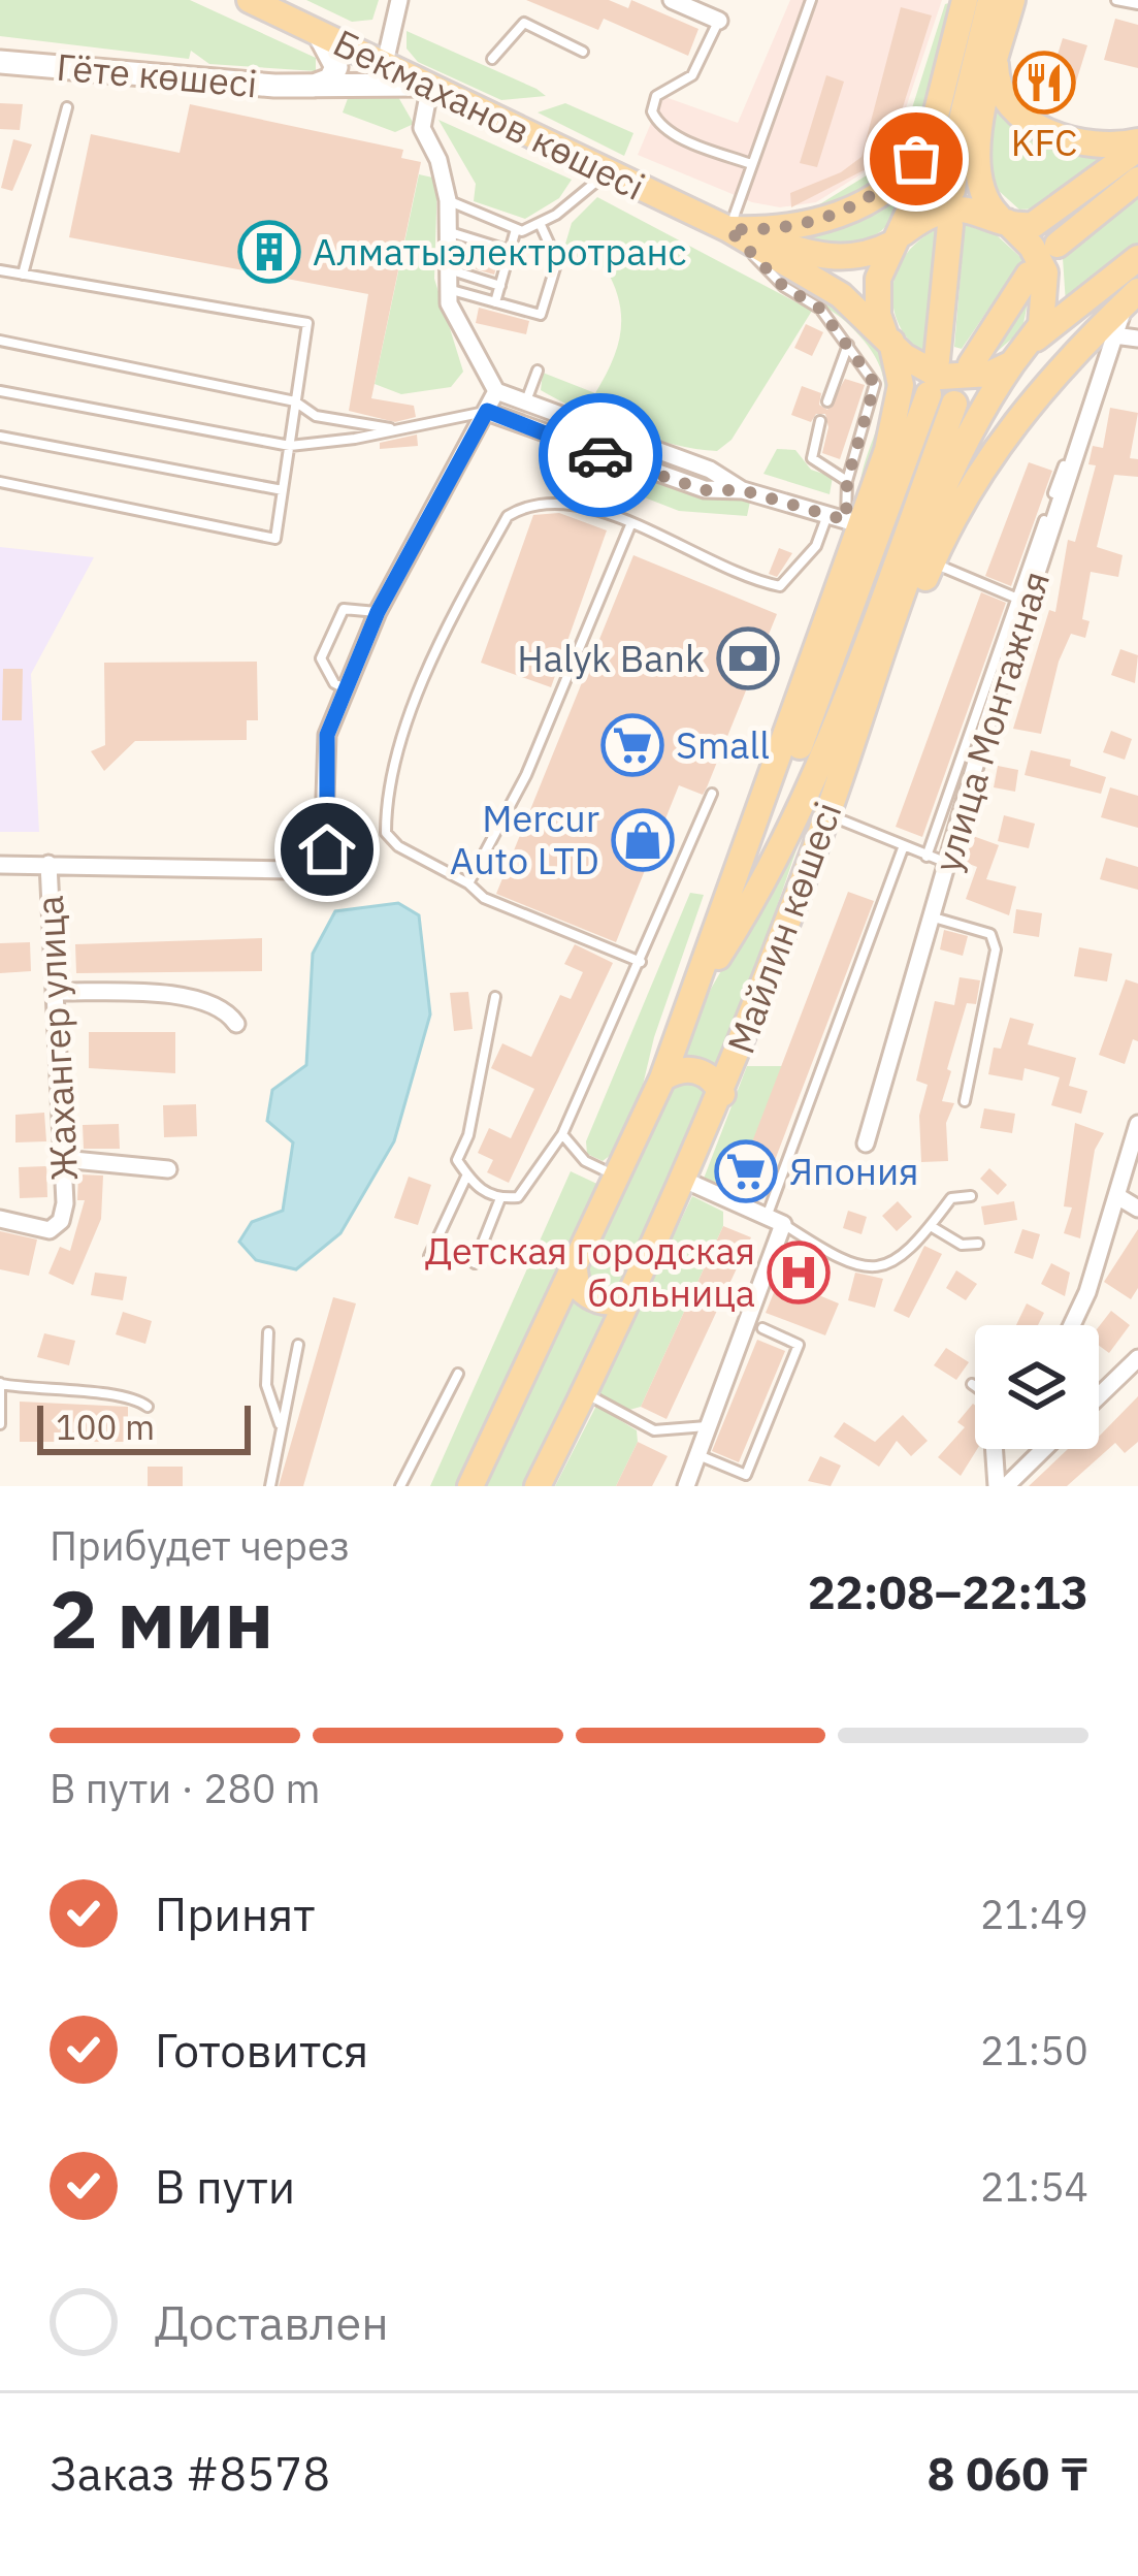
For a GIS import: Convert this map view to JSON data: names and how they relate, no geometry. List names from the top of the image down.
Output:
{
  "streets": {
    "main road": ["Гёте көшесі", "Бекмаханов көшесі", "Майлин көшесі"],
    "street": ["улица Монтажная", "Жахангер улица"]
  },
  "crossings": [
    ["Гёте көшесі", "Бекмаханов көшесі"],
    ["Бекмаханов көшесі", "Майлин көшесі"]
  ],
  "places": {
    "restaurant": ["KFC"],
    "building": ["Алматыэлектротранс"],
    "bank": ["Halyk Bank"],
    "supermarket": ["Small", "Япония"],
    "shop": ["Mercur Auto LTD"],
    "hospital": ["Детская городская больница"]
  },
  "scale_bar": "100 m",
  "page": {
    "scale": "100 m",
    "heading": ["2 мин", "Прибудет через", "22:08–22:13"],
    "panel": ["Заказ #8578", "8 060 ₸"],
    "bar": "В пути · 280 m",
    "list": [
      ["Принят", "21:49"],
      ["Готовится", "21:50"],
      ["В пути", "21:54"],
      "Доставлен"
    ]
  }
}
